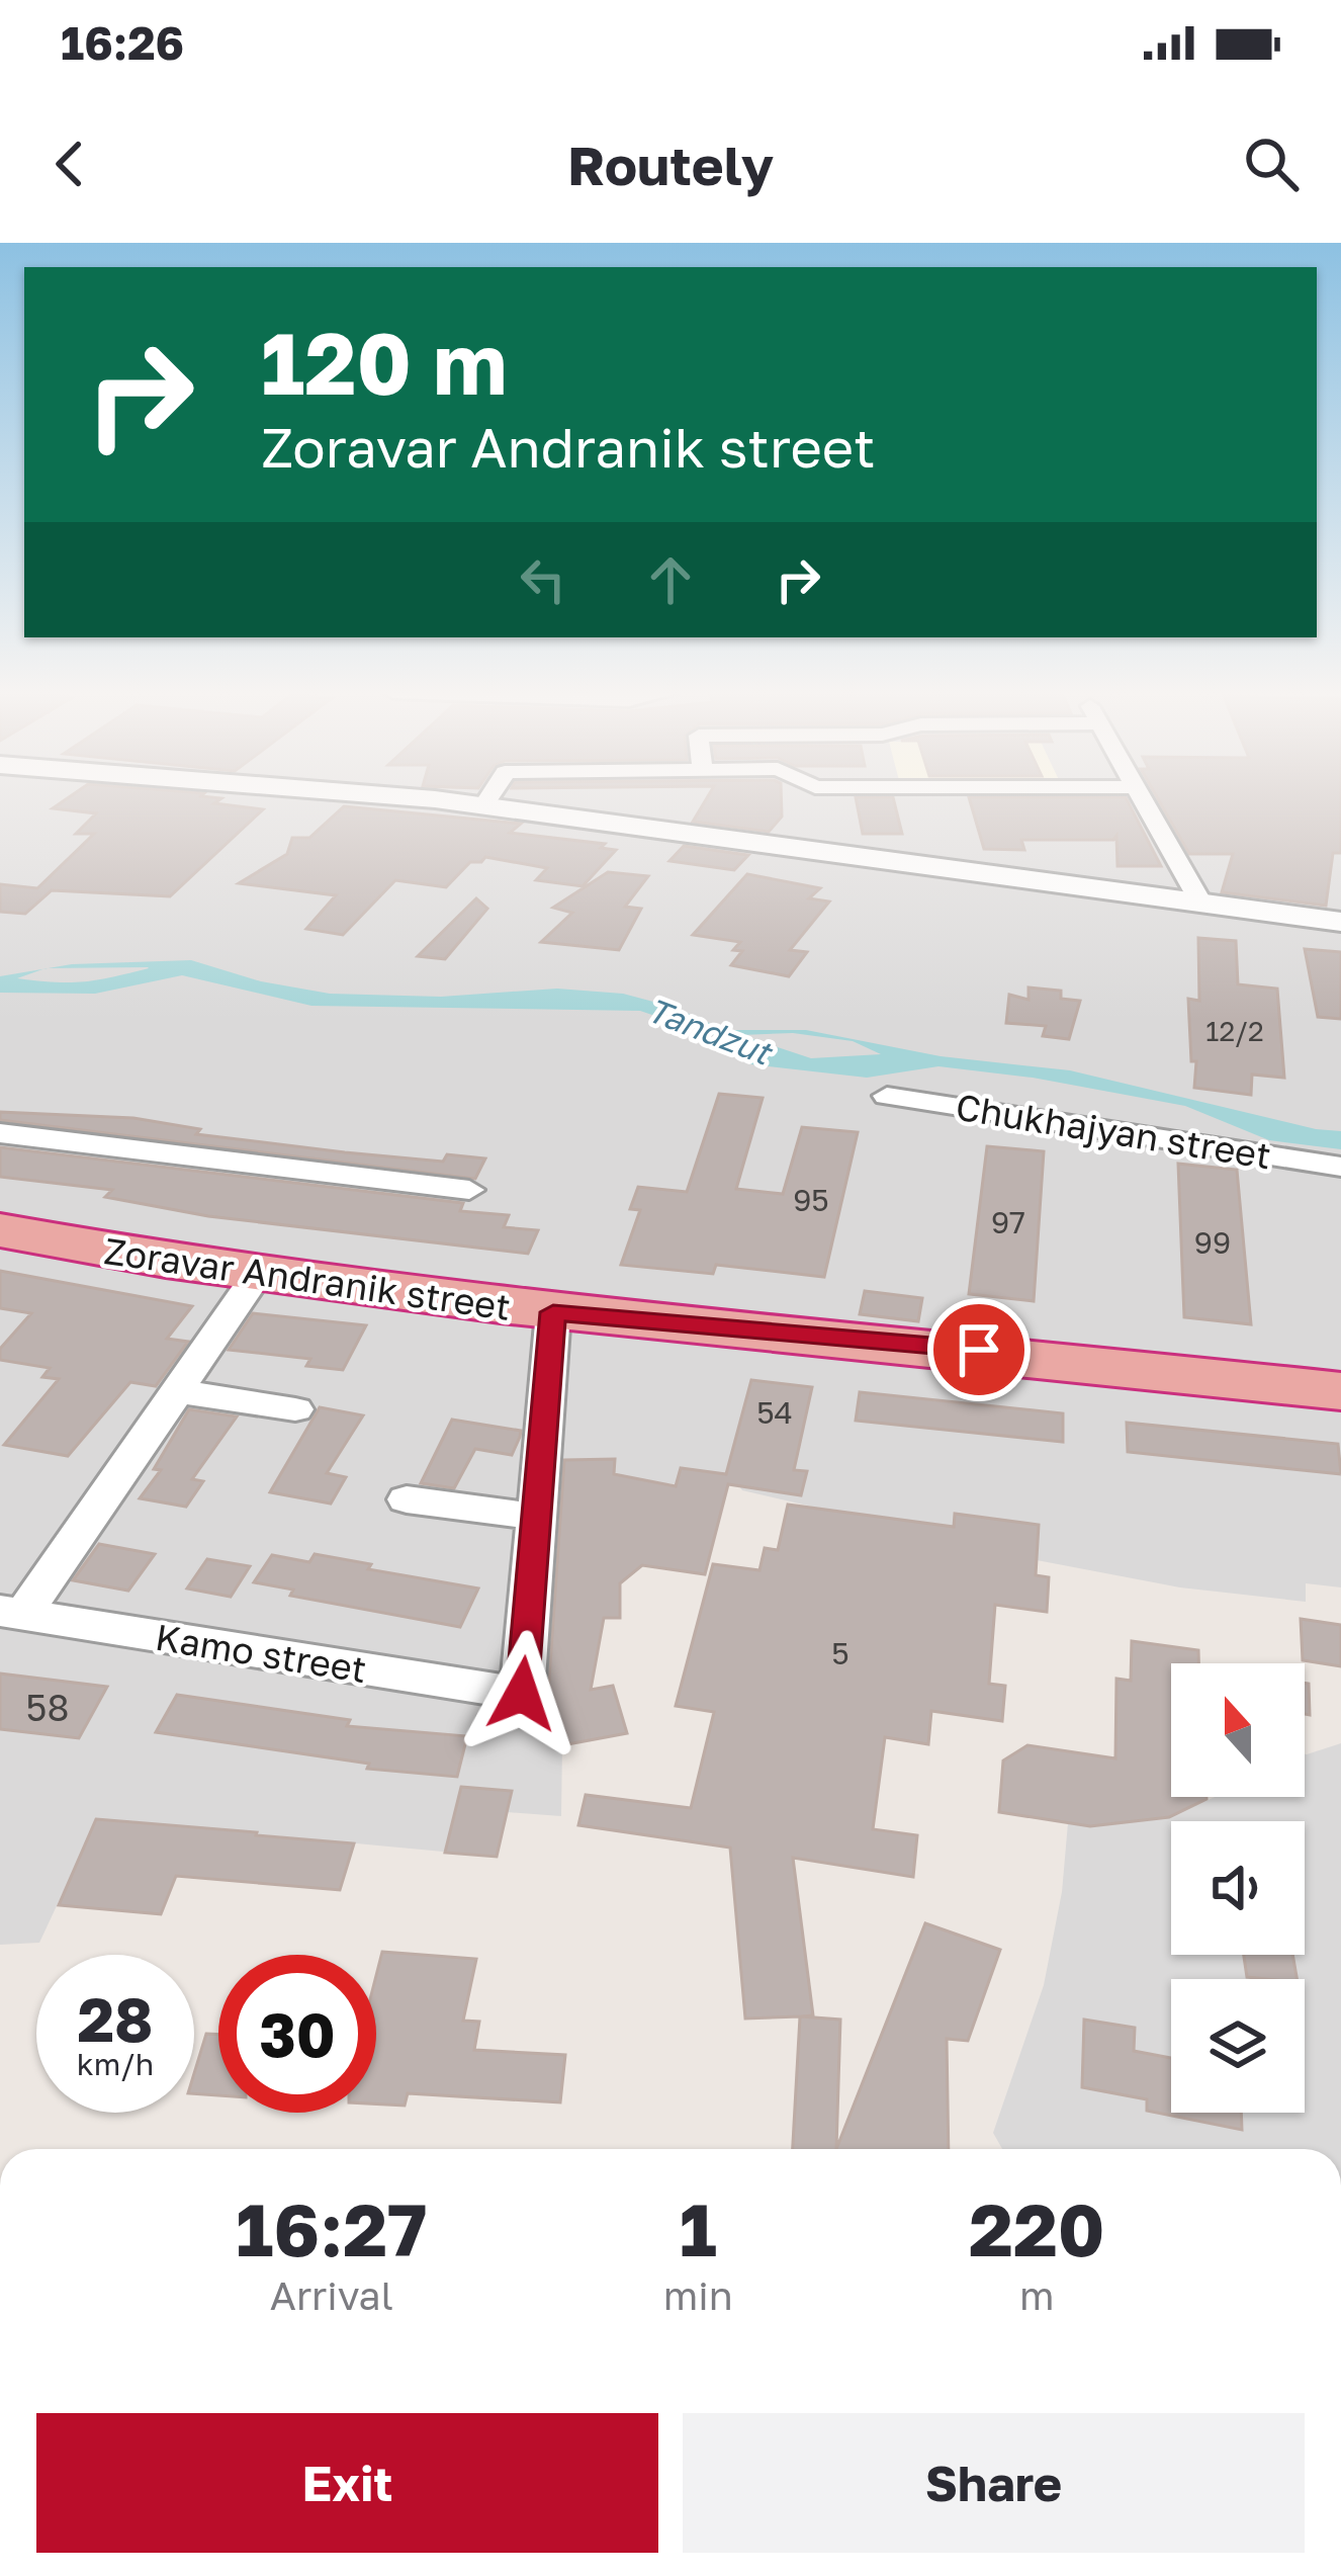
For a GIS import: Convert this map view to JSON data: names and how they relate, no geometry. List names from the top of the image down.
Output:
{
  "streets": {
    "highway": ["Zoravar Andranik street"],
    "street": ["Chukhajyan street", "Kamo street"]
  },
  "water": ["Tandzut"],
  "house_numbers": [
    "12/2",
    "95",
    "97",
    "99",
    "54",
    "5",
    "58"
  ],
  "north": "top",
  "page": {
    "status": "16:26",
    "header": "Routely",
    "turn": ["120 m", "Zoravar Andranik street"],
    "speed": "28 km/h",
    "limit": "30",
    "eta": [
      "16:27",
      "Arrival",
      "1",
      "min",
      "220",
      "m"
    ],
    "buttons": ["Exit", "Share"]
  }
}
